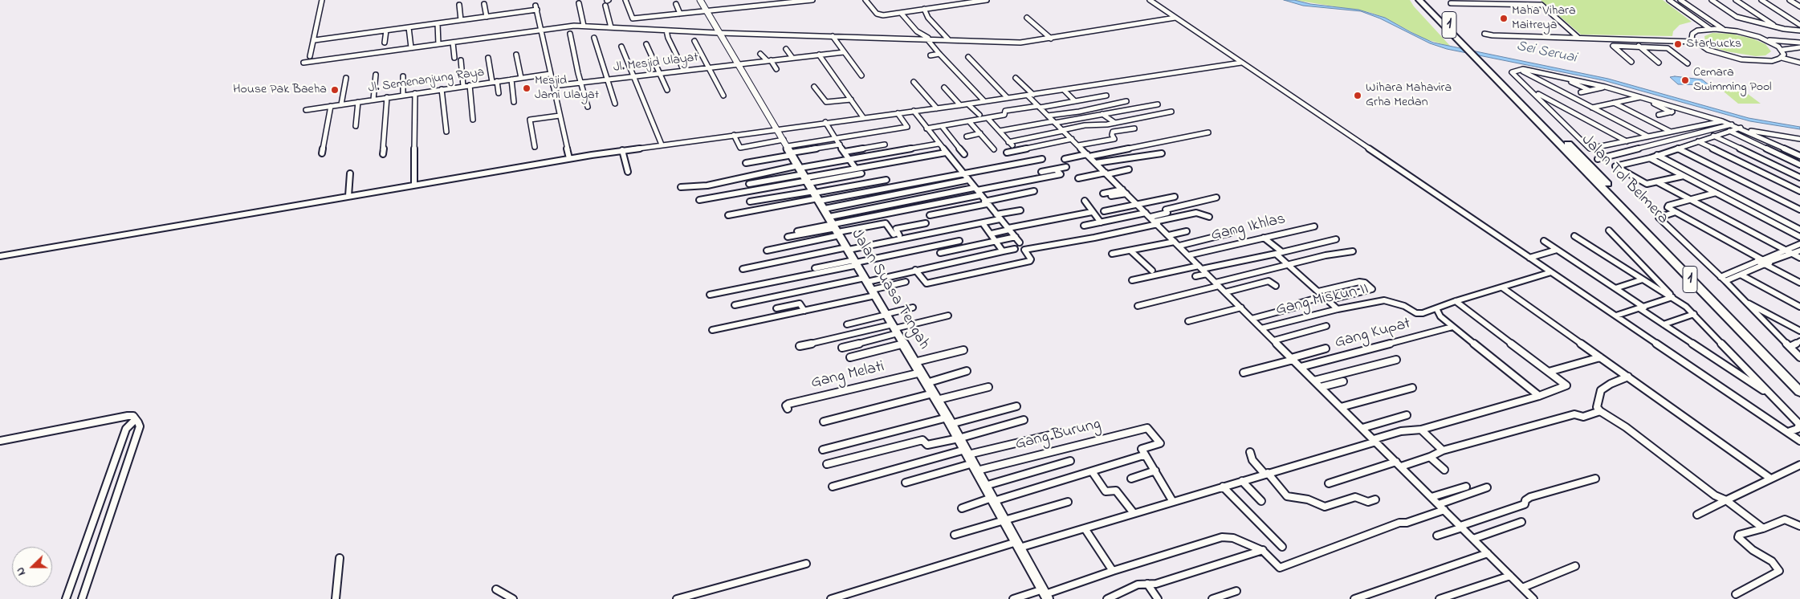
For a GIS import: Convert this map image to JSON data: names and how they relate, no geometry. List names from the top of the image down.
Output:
{
  "streets": {
    "highway": ["1", "Jalan Tol Belmera"],
    "street": [
      "Jl. Mesjid Ulayat",
      "Jl. Semenanjung Raya",
      "Gang Ikhlas",
      "Jalan Suasa Tengah",
      "Gang Miskun II",
      "Gang Kupat",
      "Gang Melati",
      "Gang Burung"
    ]
  },
  "crossings": [
    ["Jl. Mesjid Ulayat", "Jalan Suasa Tengah"],
    ["Jalan Suasa Tengah", "Gang Melati"],
    ["Jalan Suasa Tengah", "Gang Burung"]
  ],
  "water": ["Sei Seruai"],
  "places": [
    "Maha Vihara Maitreya",
    "Starbucks",
    "Cemara Swimming Pool",
    "Mesjid Jami Ulayat",
    "House Pak Baeha",
    "Wihara Mahavira Grha Medan"
  ],
  "north": "left"
}
